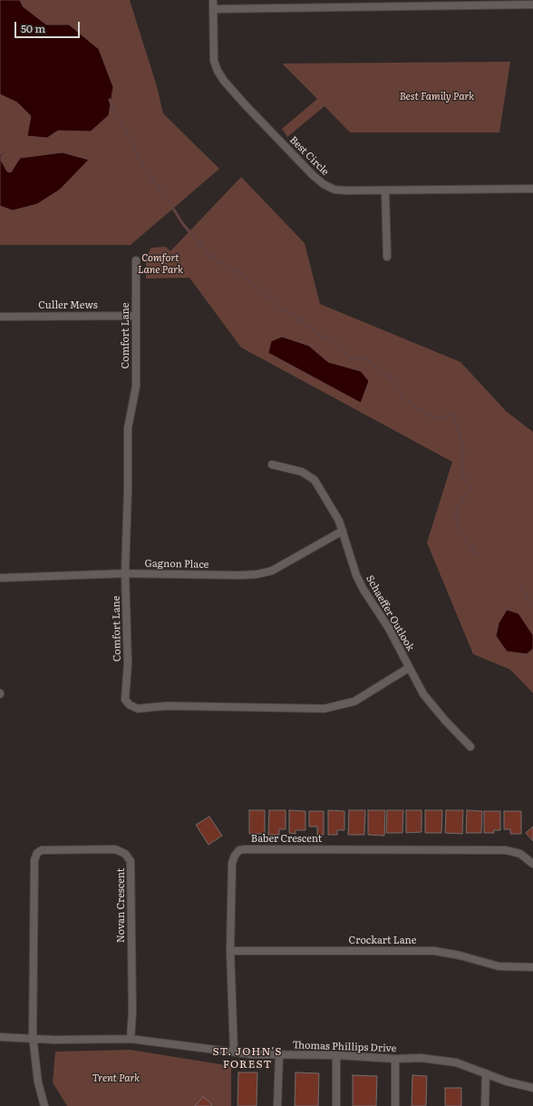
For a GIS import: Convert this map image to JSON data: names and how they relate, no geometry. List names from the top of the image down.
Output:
{
  "streets": {
    "street": [
      "Best Circle",
      "Culler Mews",
      "Comfort Lane",
      "Gagnon Place",
      "Schaeffer Outlook",
      "Baber Crescent",
      "Novan Crescent",
      "Crockart Lane",
      "Thomas Phillips Drive"
    ]
  },
  "crossings": [
    ["Culler Mews", "Comfort Lane"],
    ["Comfort Lane", "Gagnon Place"],
    ["Comfort Lane", "Schaeffer Outlook"],
    ["Gagnon Place", "Schaeffer Outlook"],
    ["Baber Crescent", "Crockart Lane"],
    ["Baber Crescent", "Thomas Phillips Drive"],
    ["Novan Crescent", "Thomas Phillips Drive"]
  ],
  "districts": ["ST. JOHN'S FOREST"],
  "parks": ["Best Family Park", "Comfort Lane Park", "Trent Park"],
  "scale_bar": "50 m"
}
